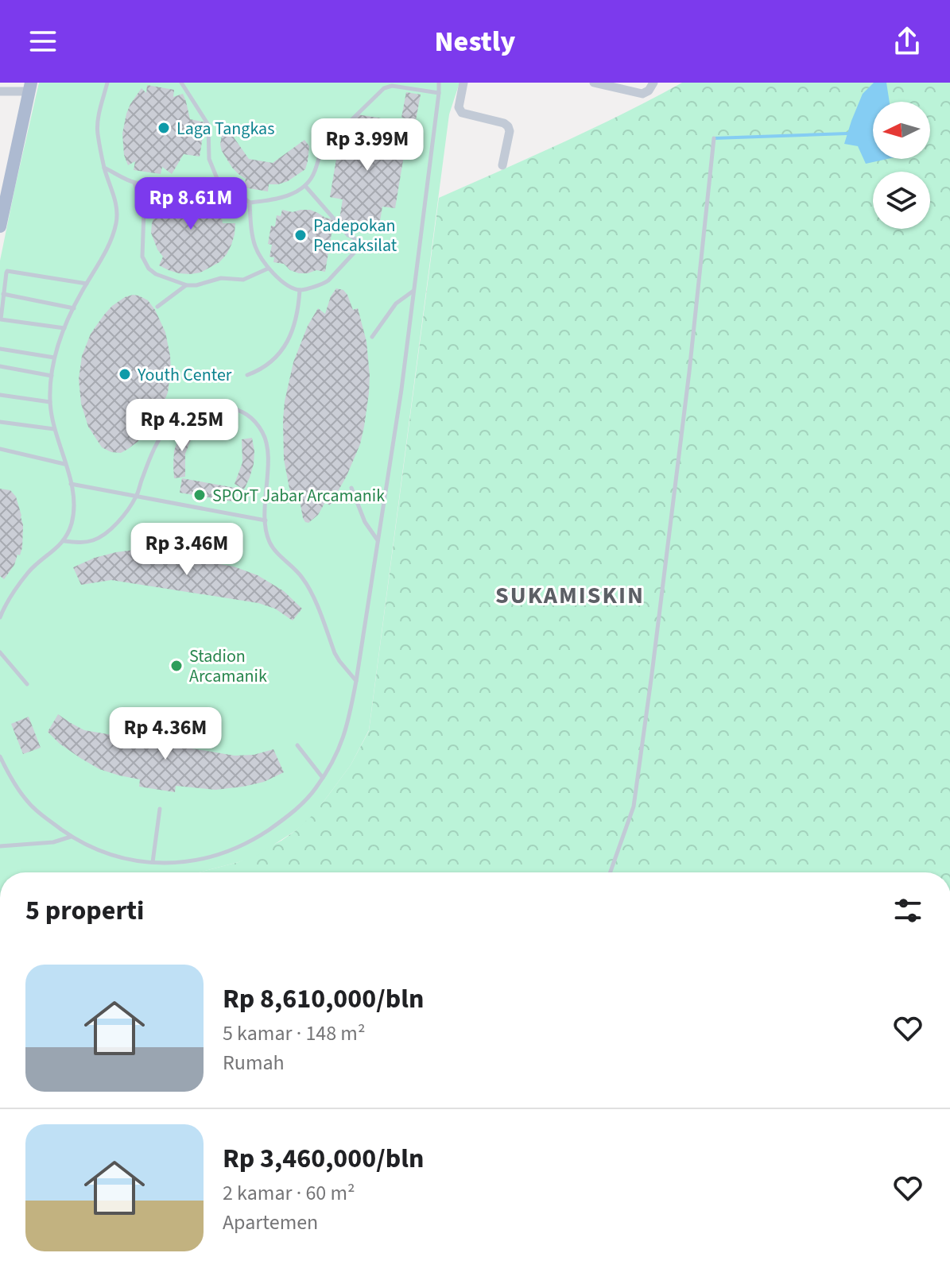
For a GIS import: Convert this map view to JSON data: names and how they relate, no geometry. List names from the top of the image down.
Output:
{
  "districts": ["SUKAMISKIN"],
  "places": [
    "Laga Tangkas",
    "Padepokan Pencaksilat",
    "Youth Center",
    "SPOrT Jabar Arcamanik",
    "Stadion Arcamanik"
  ],
  "north": "left",
  "page": {
    "header": "Nestly",
    "price": [
      "Rp 3.99M",
      "Rp 8.61M",
      "Rp 4.25M",
      "Rp 3.46M",
      "Rp 4.36M"
    ],
    "heading": "5 properti",
    "list": [
      {
        "name": "Rp 8,610,000/bln",
        "note": "5 kamar · 148 m² · Rumah"
      },
      {
        "name": "Rp 3,460,000/bln",
        "note": "2 kamar · 60 m² · Apartemen"
      }
    ]
  }
}
